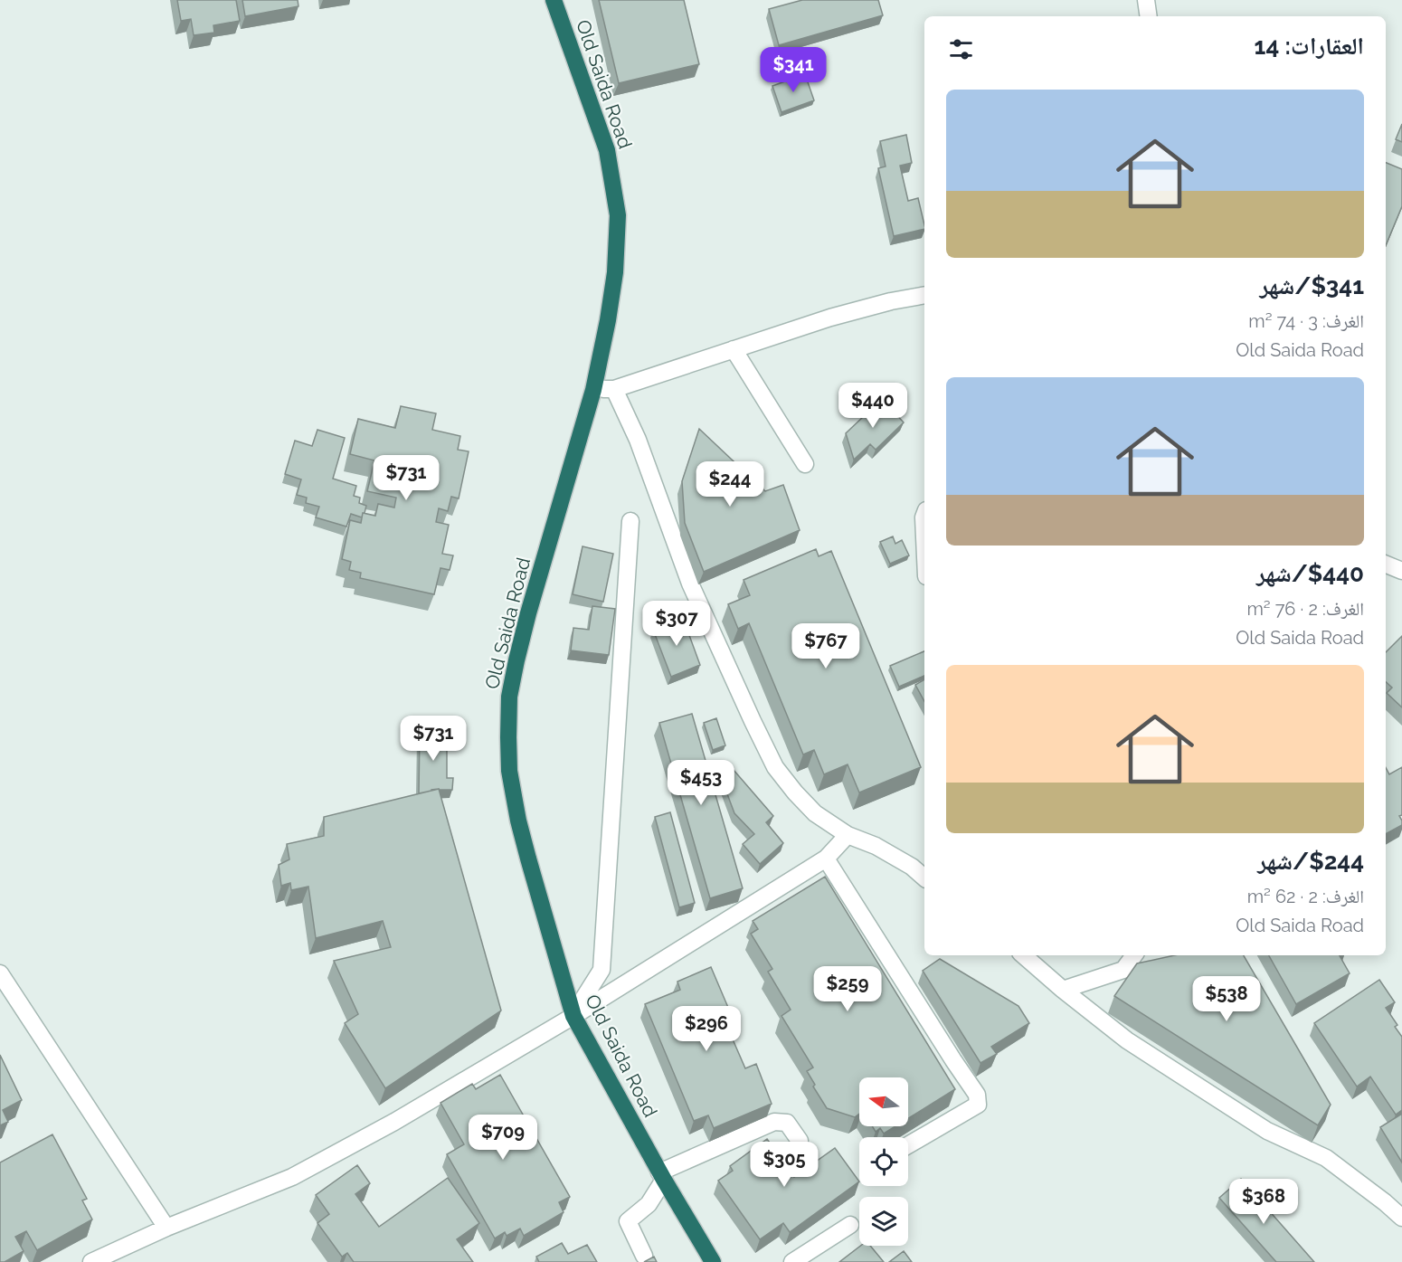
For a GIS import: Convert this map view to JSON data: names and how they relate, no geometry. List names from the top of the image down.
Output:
{
  "streets": {
    "highway": ["Old Saida Road"]
  },
  "north": "left",
  "page": {
    "heading": "العقارات: 14",
    "price": [
      "$341",
      "$440",
      "$731",
      "$244",
      "$307",
      "$767",
      "$731",
      "$453",
      "$259",
      "$538",
      "$296",
      "$709",
      "$305",
      "$368"
    ],
    "list": [
      {
        "name": "$341/شهر",
        "note": "الغرف: 3 · 74 m² · Old Saida Road"
      },
      {
        "name": "$440/شهر",
        "note": "الغرف: 2 · 76 m² · Old Saida Road"
      },
      {
        "name": "$244/شهر",
        "note": "الغرف: 2 · 62 m² · Old Saida Road"
      }
    ]
  }
}
